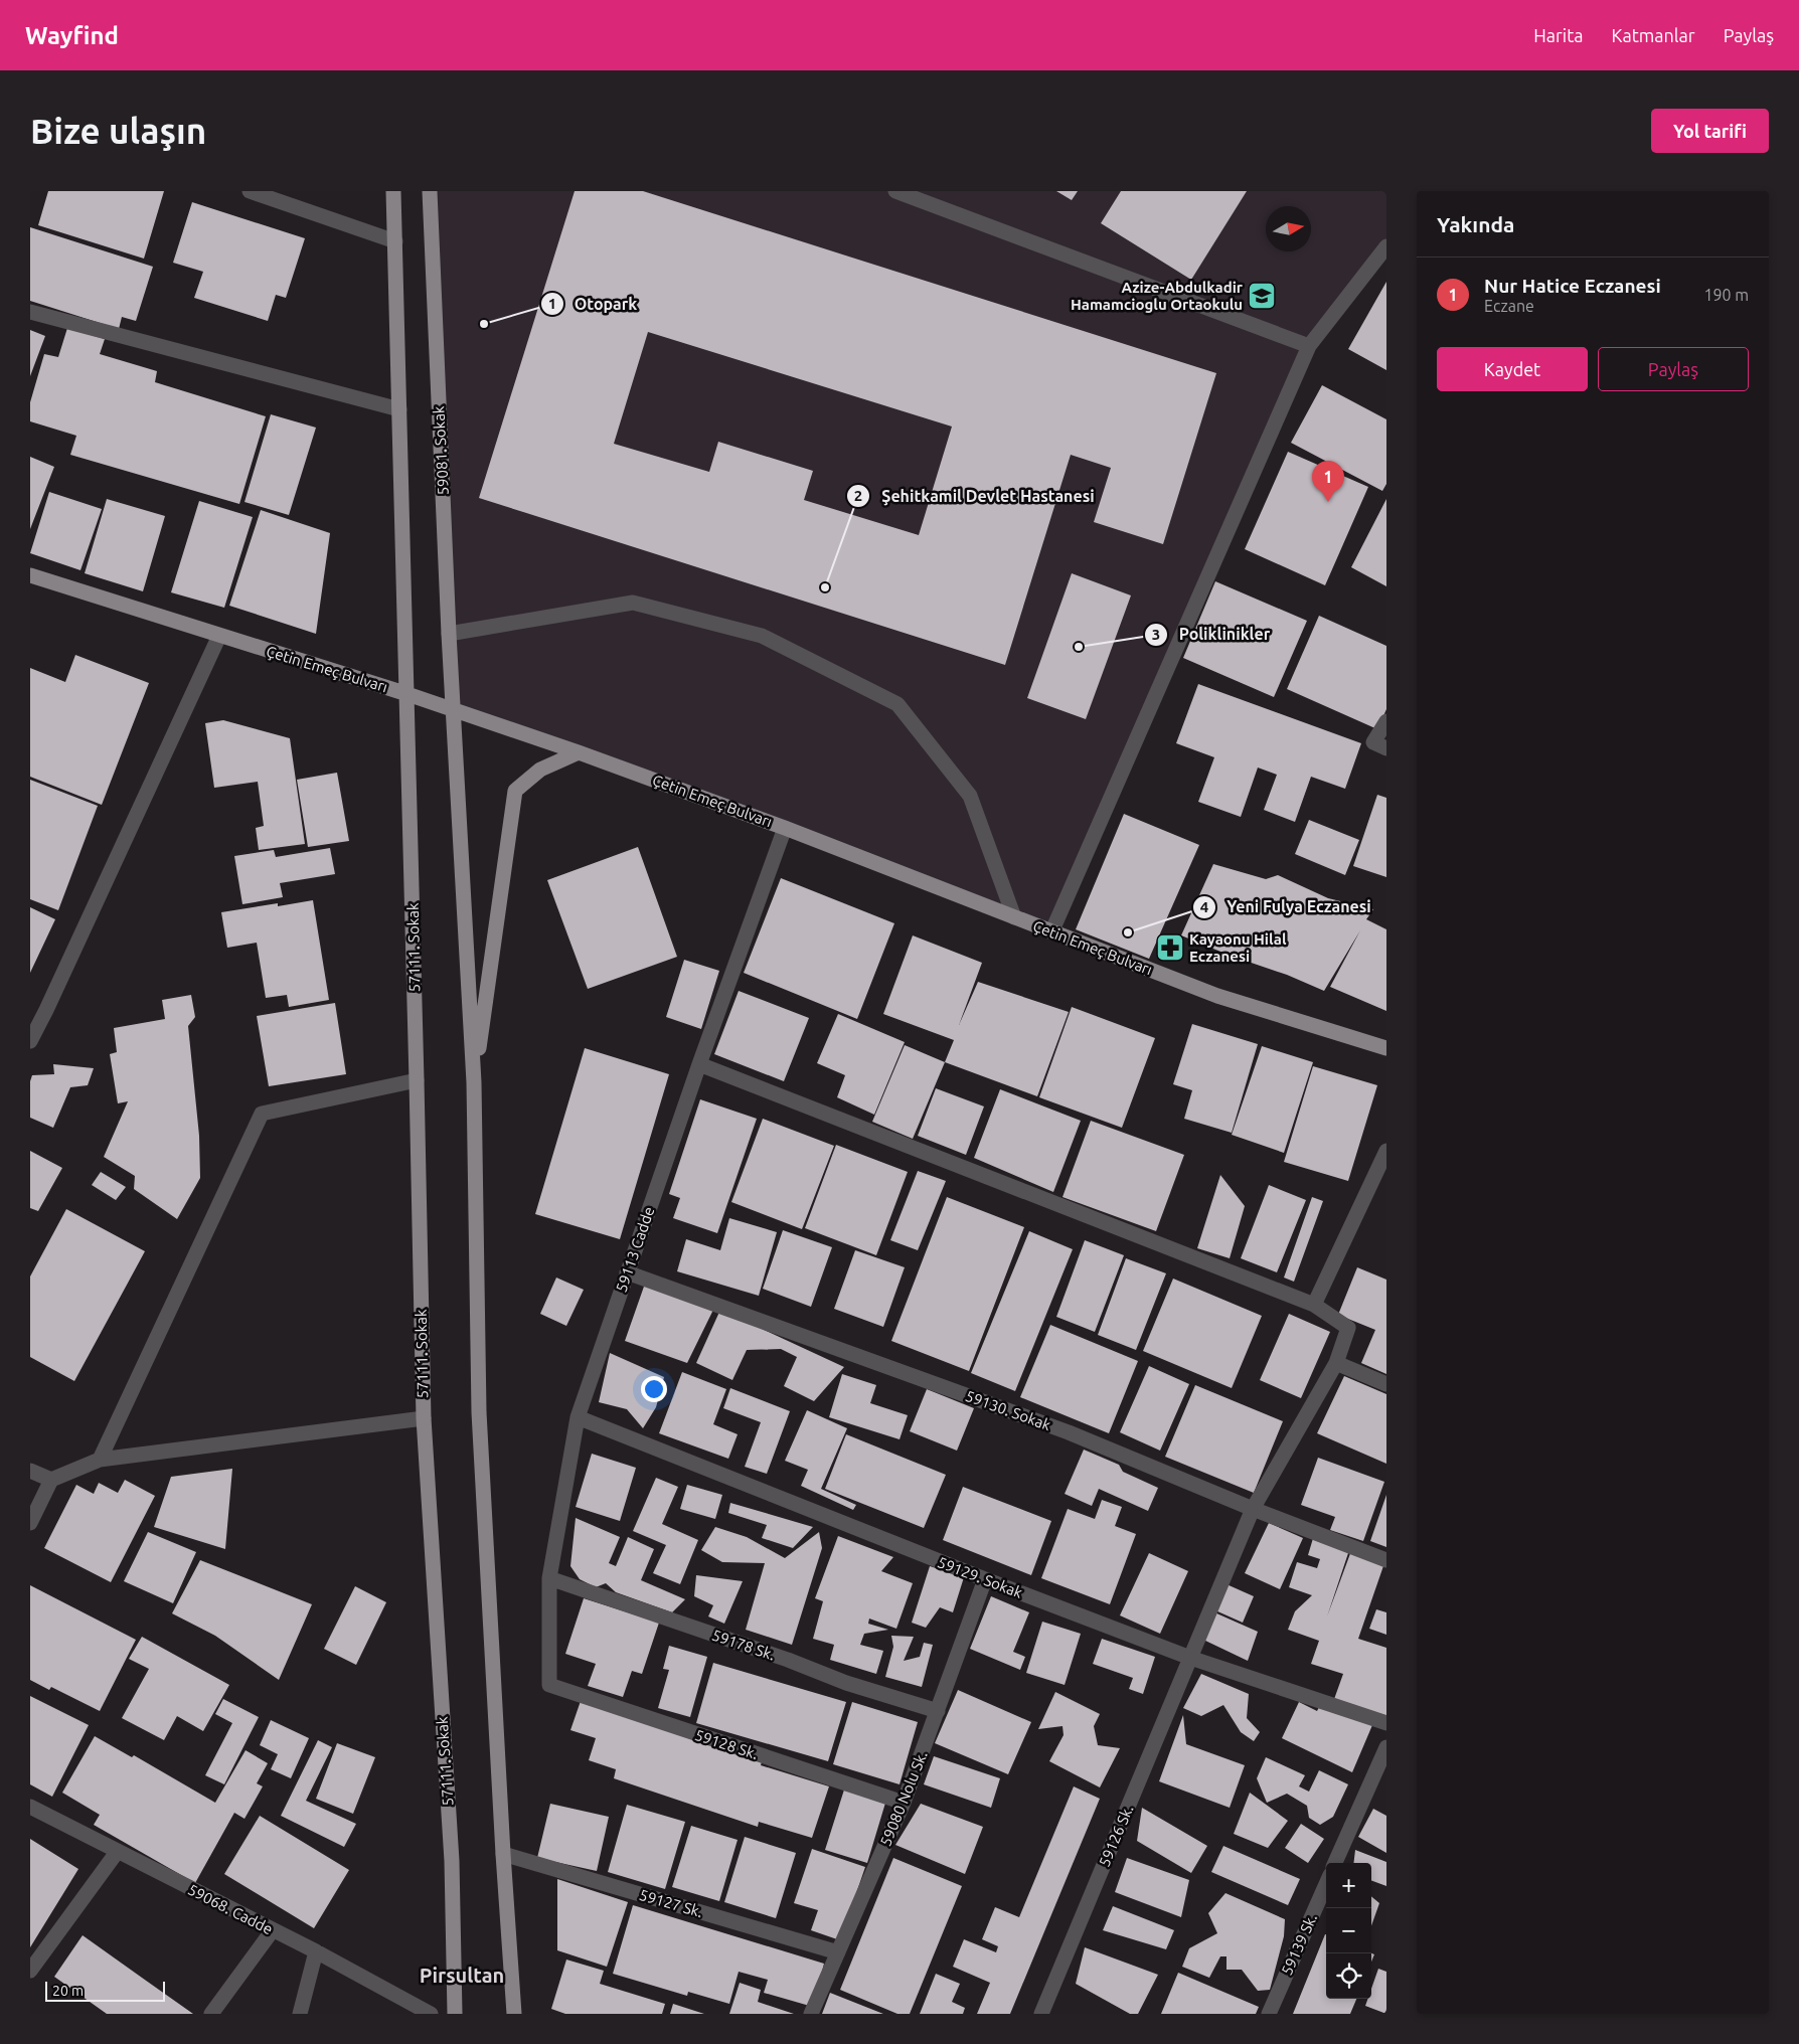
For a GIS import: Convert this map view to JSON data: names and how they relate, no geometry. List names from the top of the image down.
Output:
{
  "streets": {
    "main road": ["59081. Sokak", "Çetin Emeç Bulvarı", "57111. Sokak"],
    "street": [
      "59113 Cadde",
      "59130. Sokak",
      "59129. Sokak",
      "59178 Sk.",
      "59128 Sk.",
      "59080 Nolu Sk.",
      "59126 Sk.",
      "59127 Sk.",
      "59068. Cadde",
      "59139 Sk."
    ]
  },
  "crossings": [
    ["59081. Sokak", "Çetin Emeç Bulvarı"],
    ["Çetin Emeç Bulvarı", "57111. Sokak"],
    ["Çetin Emeç Bulvarı", "59113 Cadde"],
    ["59113 Cadde", "59130. Sokak"],
    ["59113 Cadde", "59129. Sokak"],
    ["59113 Cadde", "59178 Sk."],
    ["59113 Cadde", "59128 Sk."],
    ["59130. Sokak", "59126 Sk."],
    ["59129. Sokak", "59080 Nolu Sk."],
    ["59129. Sokak", "59126 Sk."],
    ["59178 Sk.", "59080 Nolu Sk."],
    ["59128 Sk.", "59080 Nolu Sk."],
    ["59080 Nolu Sk.", "59127 Sk."]
  ],
  "districts": ["Pirsultan"],
  "places": {
    "school or university": ["Azize-Abdulkadir Hamamcioglu Ortaokulu"],
    "other": [
      "Otopark",
      "Şehitkamil Devlet Hastanesi",
      "Poliklinikler",
      "Yeni Fulya Eczanesi"
    ],
    "pharmacy": ["Kayaonu Hilal Eczanesi"]
  },
  "scale_bar": "20 m",
  "north": "right",
  "page": {
    "header": "Wayfind",
    "nav": ["Harita", "Katmanlar", "Paylaş"],
    "buttons": [
      "Yol tarifi",
      ["Kaydet", "Paylaş"]
    ],
    "title": "Bize ulaşın",
    "heading": "Yakında",
    "list": [
      {
        "mark": "1",
        "name": "Nur Hatice Eczanesi",
        "note": "Eczane",
        "value": "190 m"
      }
    ],
    "pins": "1",
    "map_buttons": ["+", "−"],
    "scale": "20 m"
  }
}
